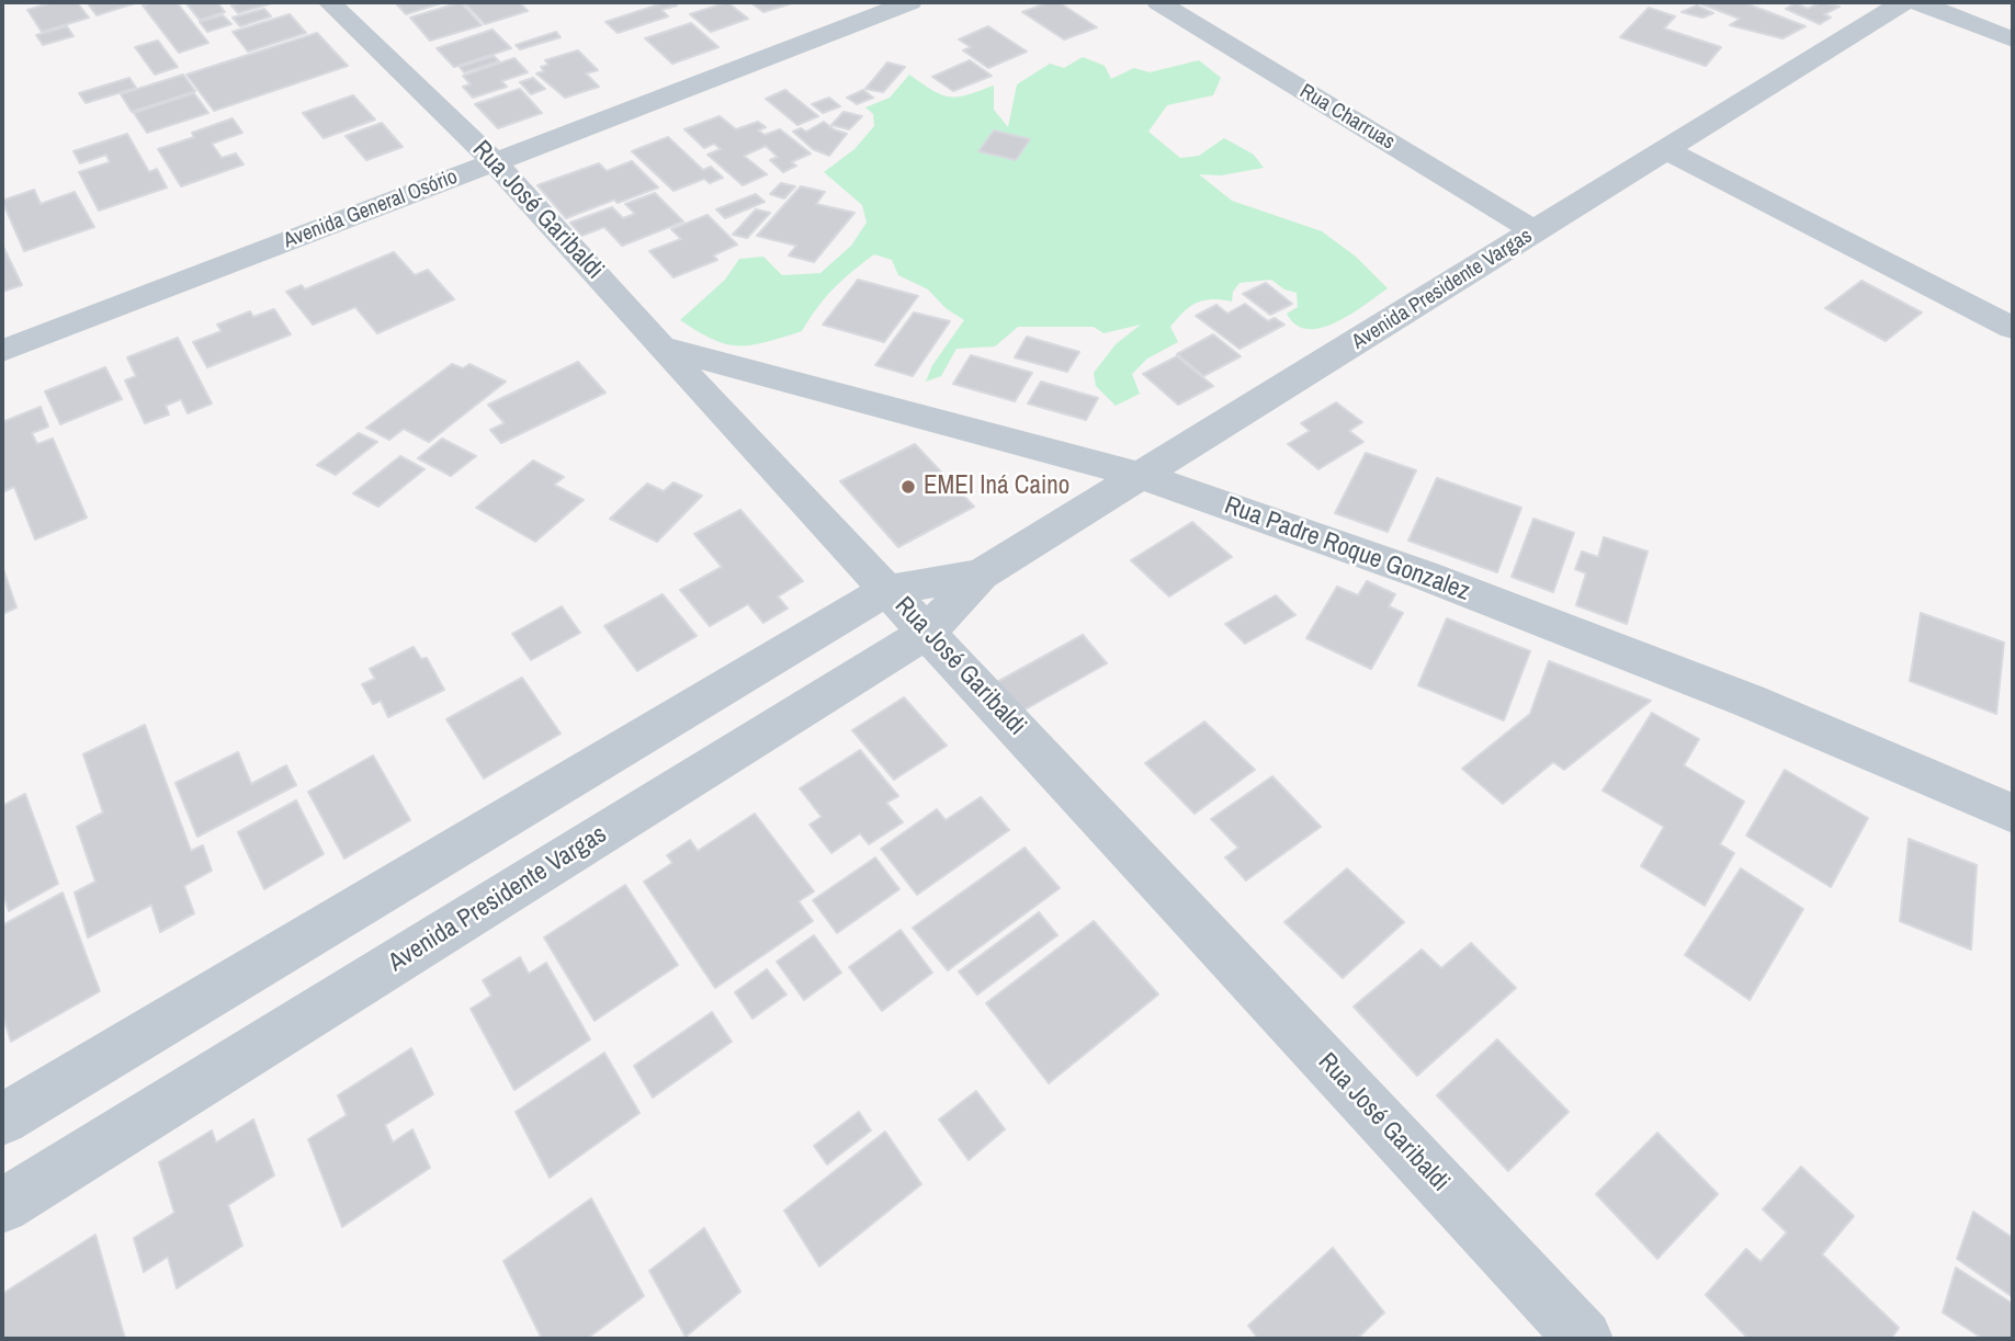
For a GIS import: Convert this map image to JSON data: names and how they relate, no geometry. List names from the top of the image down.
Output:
{
  "streets": {
    "street": [
      "Rua Charruas",
      "Avenida General Osório",
      "Rua José Garibaldi",
      "Avenida Presidente Vargas",
      "Rua Padre Roque Gonzalez"
    ]
  },
  "crossings": [
    ["Rua Charruas", "Avenida Presidente Vargas"],
    ["Avenida General Osório", "Rua José Garibaldi"],
    ["Rua José Garibaldi", "Avenida Presidente Vargas"],
    ["Rua José Garibaldi", "Rua Padre Roque Gonzalez"],
    ["Avenida Presidente Vargas", "Rua Padre Roque Gonzalez"]
  ],
  "places": ["EMEI Iná Caino"]
}
